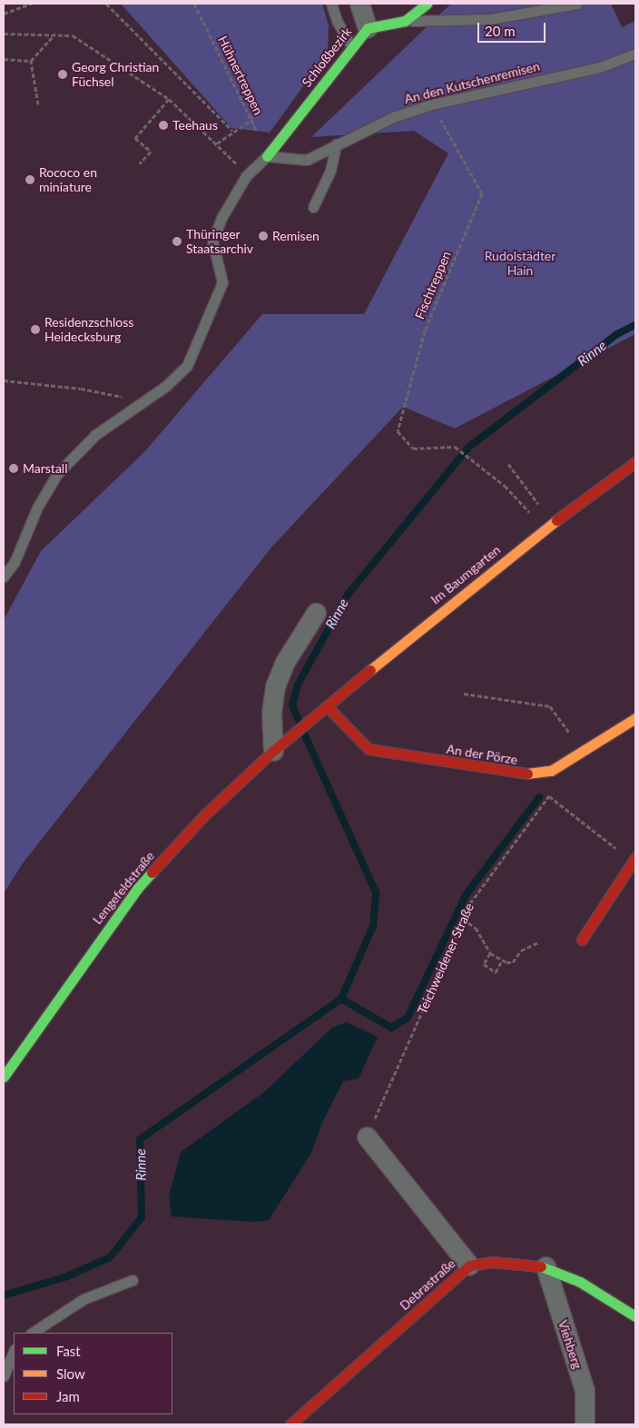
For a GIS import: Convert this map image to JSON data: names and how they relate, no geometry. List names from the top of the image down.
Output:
{
  "streets": {
    "street": [
      "Schloßbezirk",
      "Im Baumgarten",
      "An der Pörze",
      "Lengefeldstraße",
      "Debrastraße",
      "Viehberg"
    ],
    "lane": ["An den Kutschenremisen"],
    "path": ["Hühnertreppen", "Fischtreppen", "Teichweidener Straße"]
  },
  "crossings": [
    ["Schloßbezirk", "Hühnertreppen"],
    ["Schloßbezirk", "An den Kutschenremisen"],
    ["Hühnertreppen", "An den Kutschenremisen"],
    ["An den Kutschenremisen", "Fischtreppen"],
    ["Fischtreppen", "Im Baumgarten"],
    ["Im Baumgarten", "An der Pörze"],
    ["Im Baumgarten", "Lengefeldstraße"],
    ["Debrastraße", "Viehberg"]
  ],
  "water": ["Rinne"],
  "parks": ["Rudolstädter Hain"],
  "places": [
    "Georg Christian Füchsel",
    "Teehaus",
    "Rococo en miniature",
    "Remisen",
    "Thüringer Staatsarchiv",
    "Residenzschloss Heidecksburg",
    "Marstall"
  ],
  "legend": ["Fast", "Slow", "Jam"],
  "scale_bar": "20 m"
}
